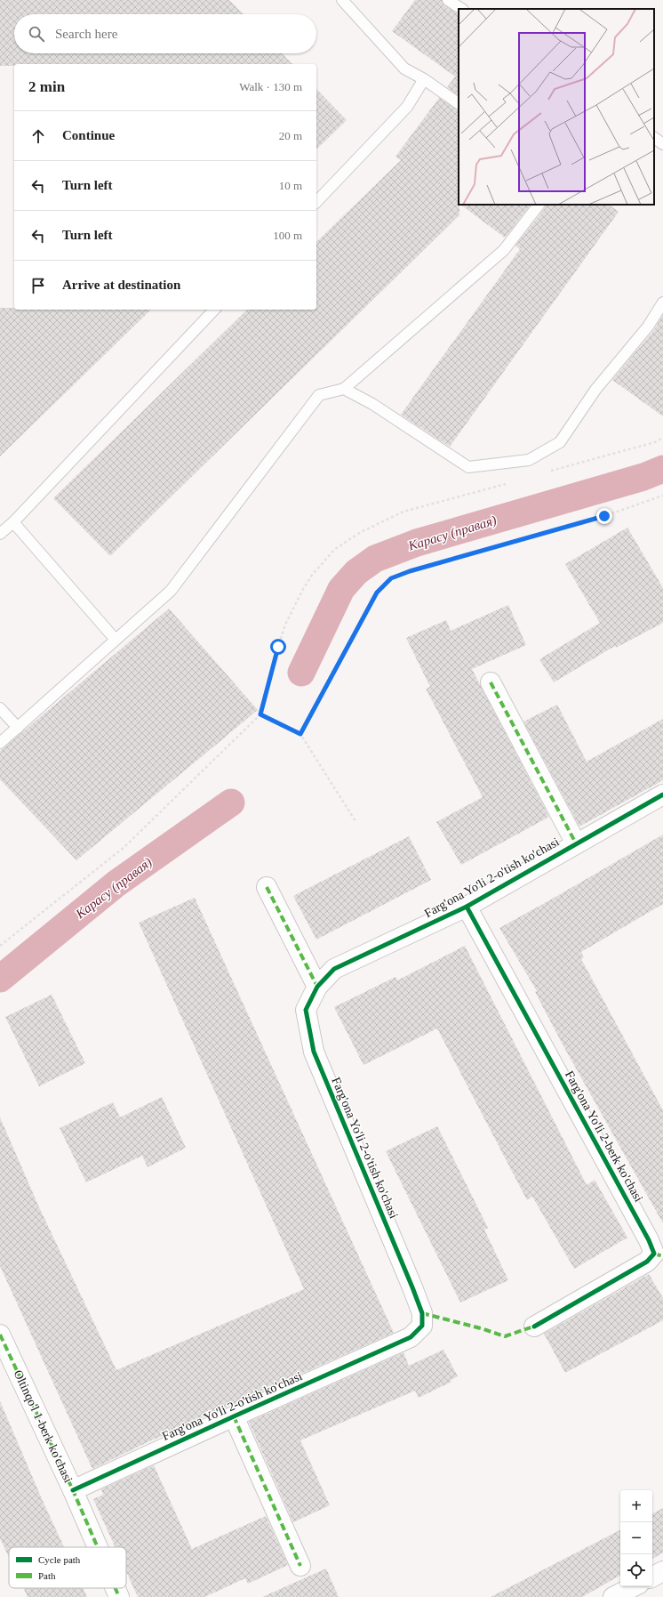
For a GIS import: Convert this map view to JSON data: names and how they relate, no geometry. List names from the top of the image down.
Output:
{
  "streets": {
    "street": ["Farg'ona Yo'li 2-o'tish ko'chasi", "Farg'ona Yo'li 2-berk ko'chasi", "Oltinqo'l 1-berk ko'chasi"]
  },
  "crossings": [
    ["Farg'ona Yo'li 2-o'tish ko'chasi", "Farg'ona Yo'li 2-berk ko'chasi"],
    ["Farg'ona Yo'li 2-o'tish ko'chasi", "Oltinqo'l 1-berk ko'chasi"]
  ],
  "water": ["Карасу (правая)"],
  "legend": ["Cycle path", "Path"],
  "page": {
    "search": "Search here",
    "heading": ["2 min", "Walk · 130 m"],
    "list": [
      ["Continue", "20 m"],
      ["Turn left", "10 m"],
      ["Turn left", "100 m"],
      "Arrive at destination"
    ],
    "map_buttons": ["+", "−"]
  }
}
